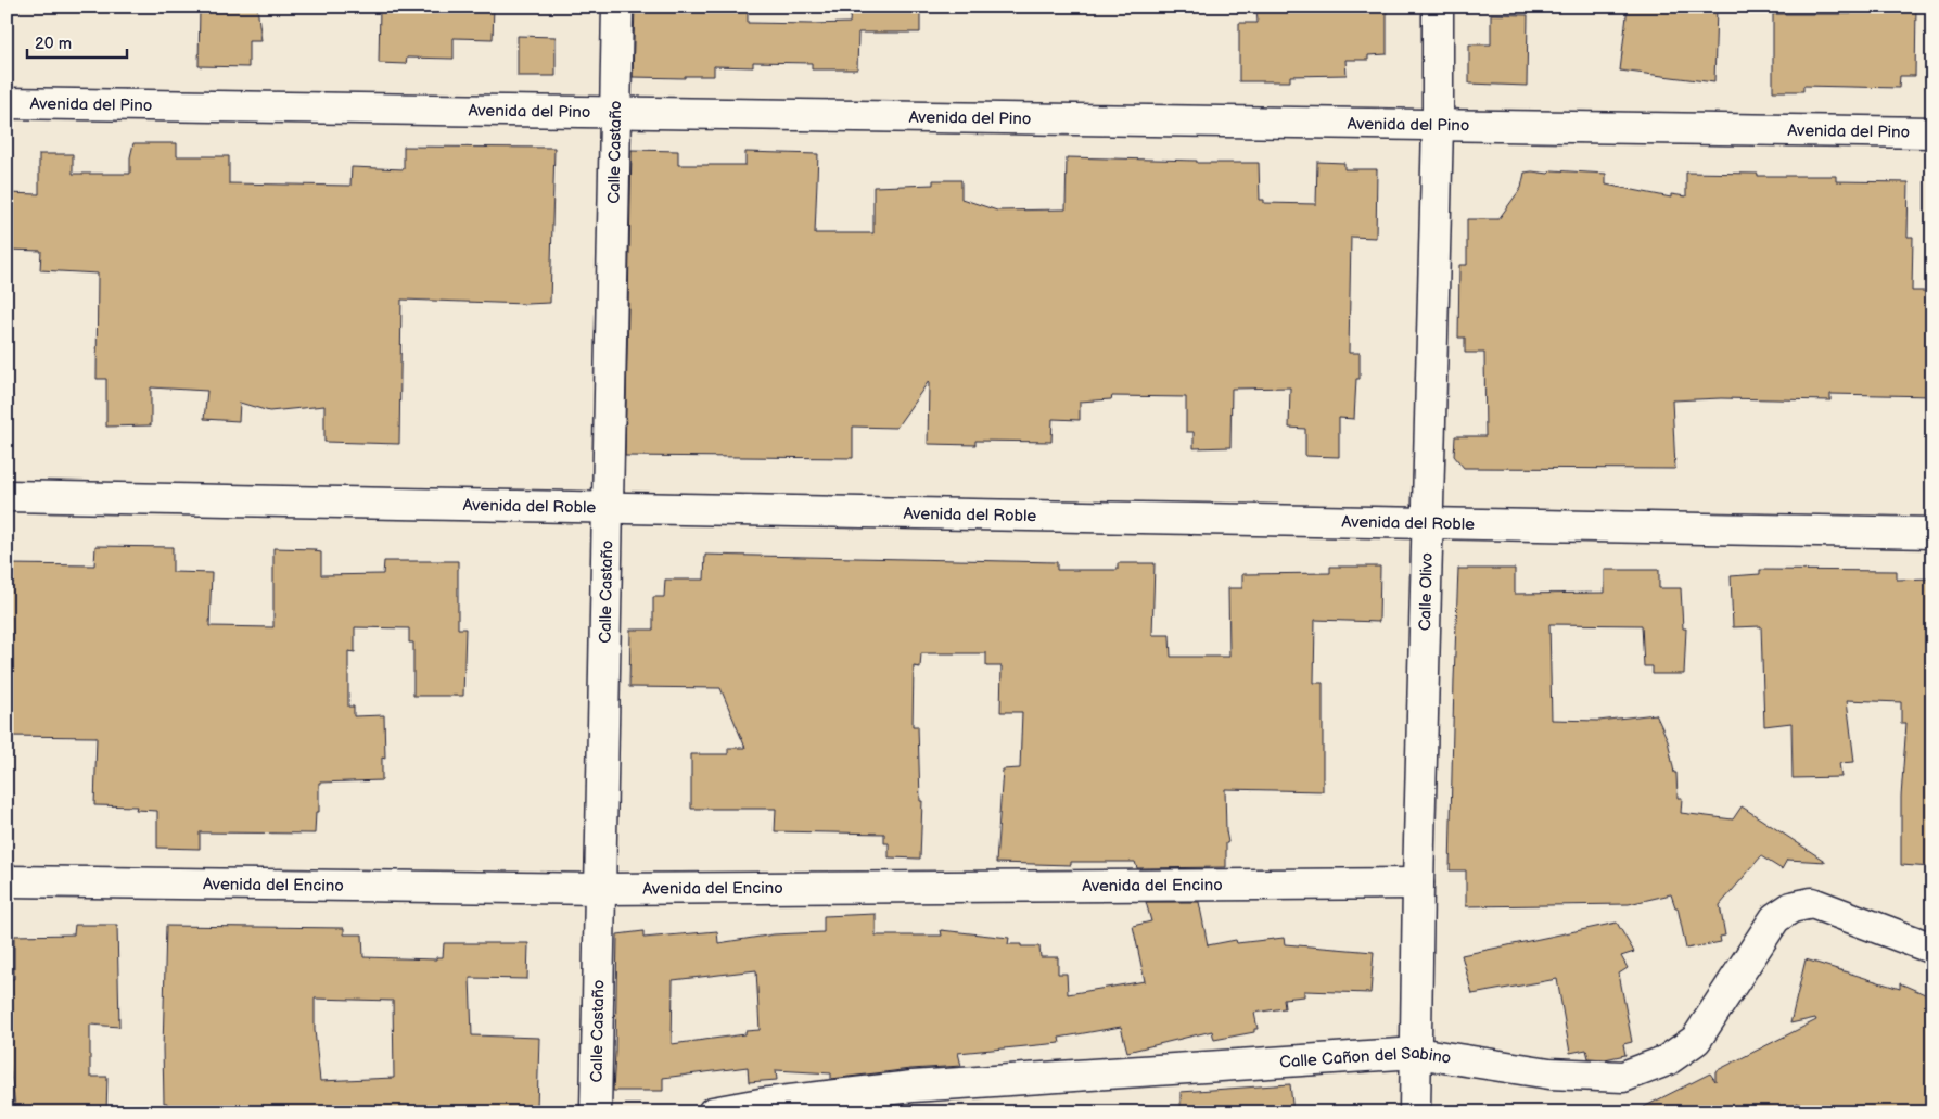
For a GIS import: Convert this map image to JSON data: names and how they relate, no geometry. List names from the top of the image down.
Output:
{
  "streets": {
    "street": [
      "Avenida del Pino",
      "Calle Castaño",
      "Avenida del Roble",
      "Calle Olivo",
      "Avenida del Encino",
      "Calle Cañon del Sabino"
    ]
  },
  "crossings": [
    ["Avenida del Pino", "Calle Castaño"],
    ["Avenida del Pino", "Calle Olivo"],
    ["Calle Castaño", "Avenida del Roble"],
    ["Calle Castaño", "Avenida del Encino"],
    ["Avenida del Roble", "Calle Olivo"],
    ["Calle Olivo", "Avenida del Encino"],
    ["Calle Olivo", "Calle Cañon del Sabino"]
  ],
  "scale_bar": "20 m"
}
